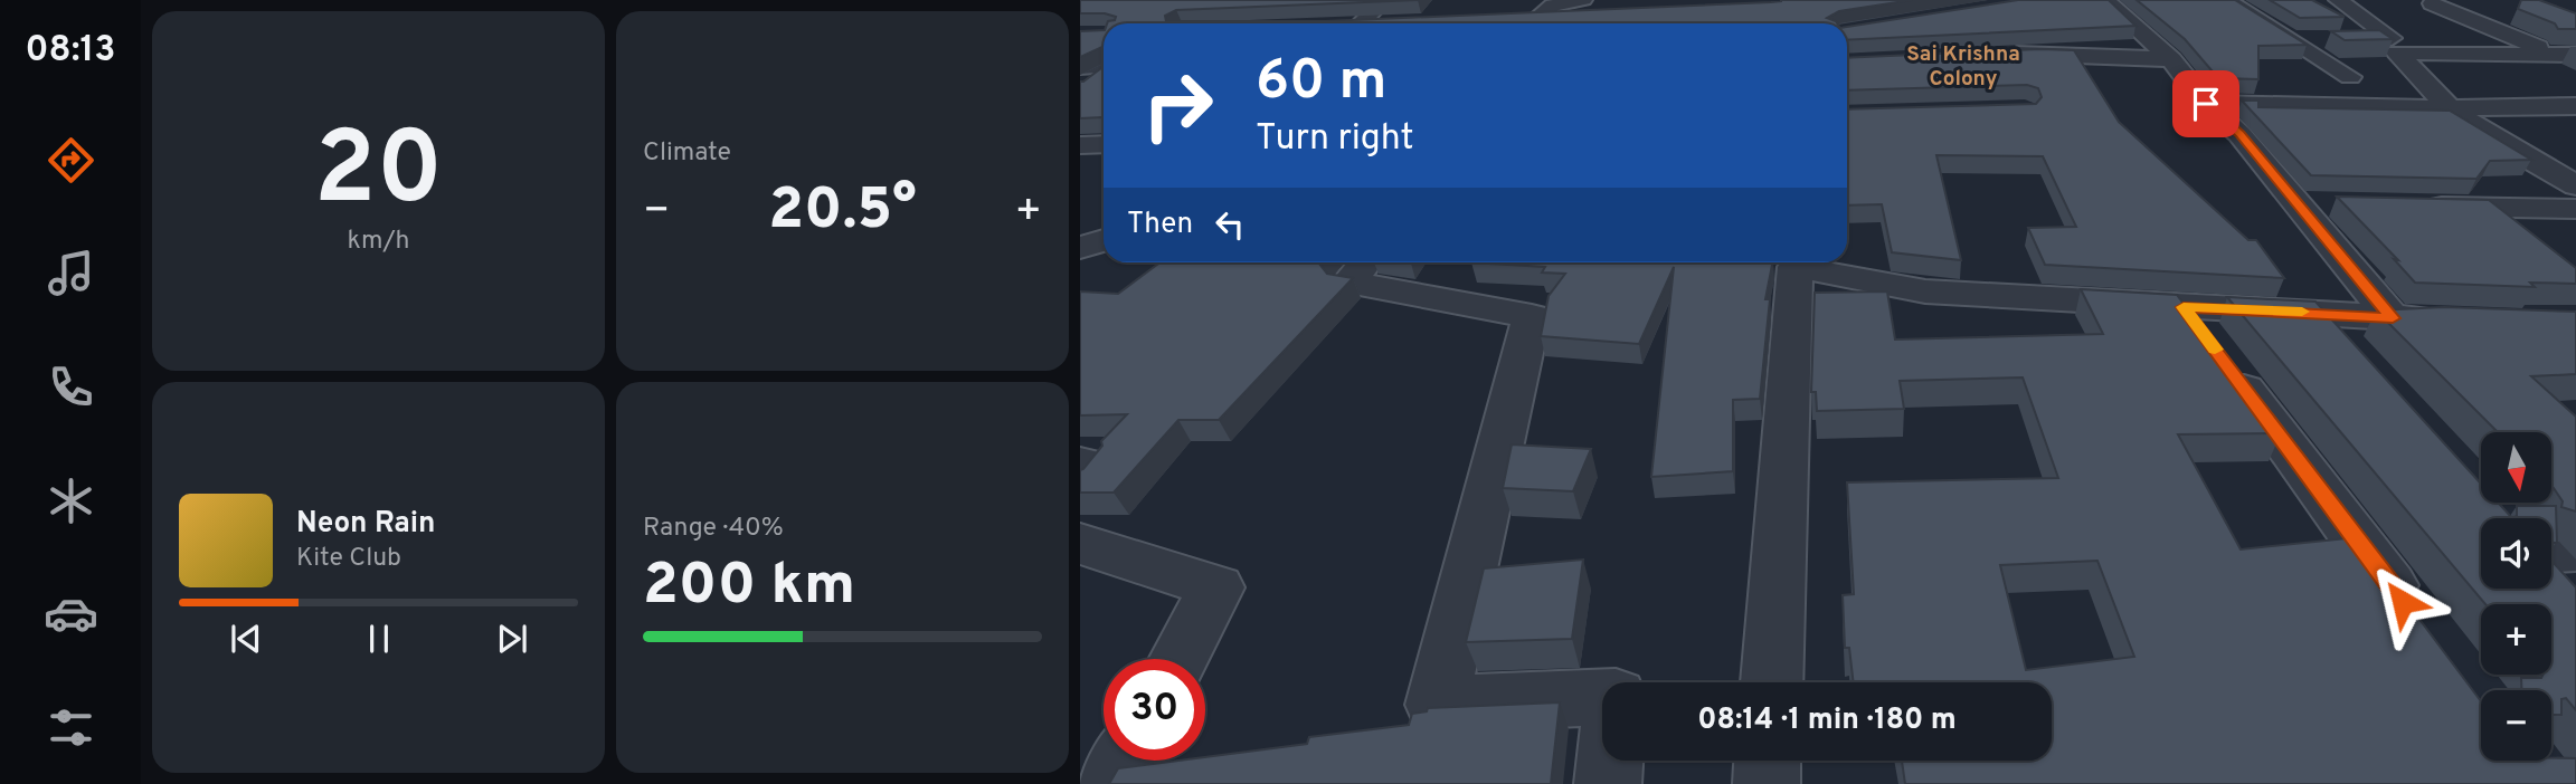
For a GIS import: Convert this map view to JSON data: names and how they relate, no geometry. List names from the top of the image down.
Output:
{
  "districts": ["Sai Krishna Colony"],
  "north": "bottom",
  "page": {
    "tabs": "08:13",
    "tile": [
      ["20", "km/h"],
      "Climate",
      ["Range · 40%", "200 km"]
    ],
    "turn": ["60 m", "Turn right"],
    "heat": ["−", "20.5°", "+"],
    "then": "Then",
    "map_buttons": ["+", "−"],
    "song": ["Neon Rain", "Kite Club"],
    "limit": "30",
    "trip": "08:14 · 1 min · 180 m"
  }
}
